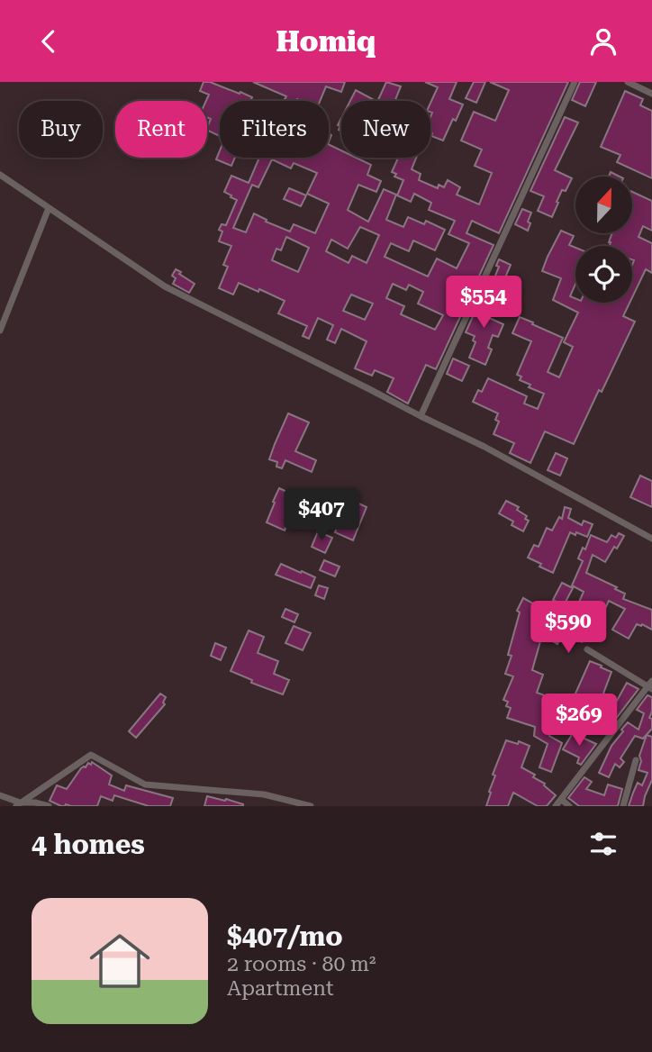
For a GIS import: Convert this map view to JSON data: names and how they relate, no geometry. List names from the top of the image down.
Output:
{
  "north": "top",
  "page": {
    "header": "Homiq",
    "chip": [
      "Buy",
      "Rent",
      "Filters",
      "New"
    ],
    "price": [
      "$554",
      "$407",
      "$590",
      "$269"
    ],
    "heading": "4 homes",
    "list": [
      {
        "name": "$407/mo",
        "note": "2 rooms · 80 m² · Apartment"
      }
    ]
  }
}
